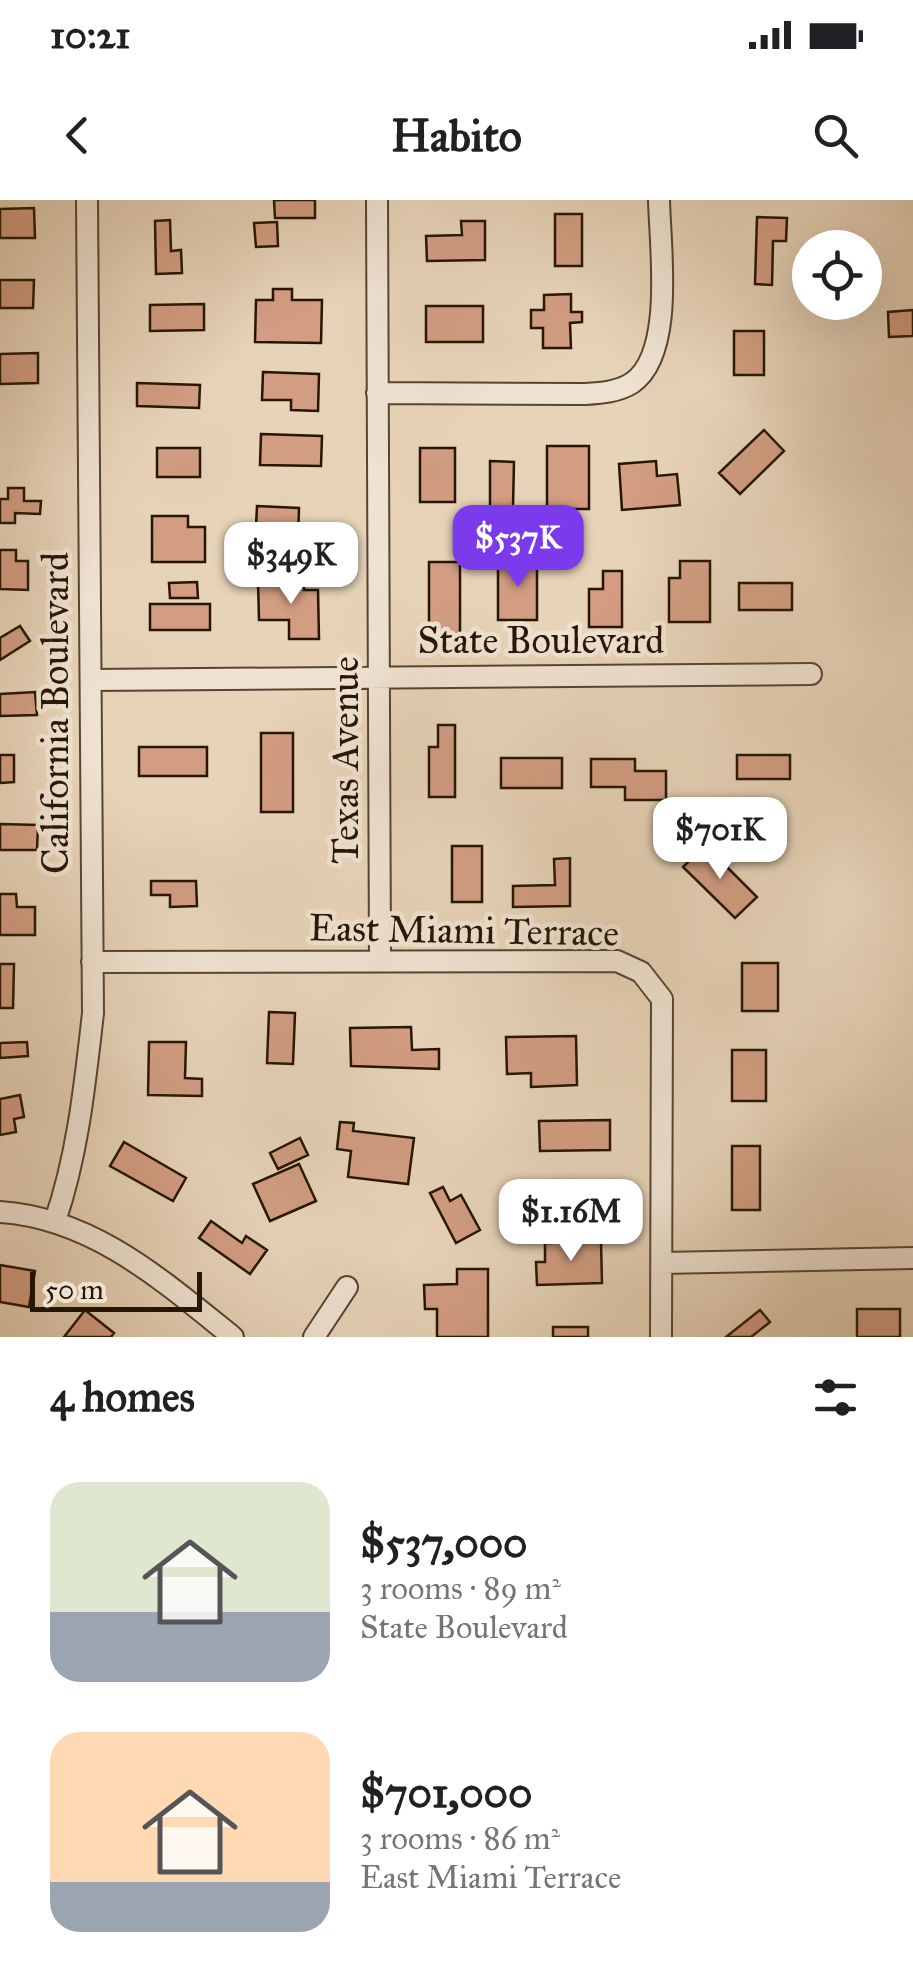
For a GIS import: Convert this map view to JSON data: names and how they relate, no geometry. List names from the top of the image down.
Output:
{
  "streets": {
    "street": [
      "State Boulevard",
      "California Boulevard",
      "Texas Avenue",
      "East Miami Terrace"
    ]
  },
  "crossings": [
    ["State Boulevard", "California Boulevard"],
    ["State Boulevard", "Texas Avenue"],
    ["California Boulevard", "East Miami Terrace"],
    ["Texas Avenue", "East Miami Terrace"]
  ],
  "scale_bar": "50 m",
  "page": {
    "status": "10:21",
    "header": "Habito",
    "price": [
      "$537K",
      "$349K",
      "$701K",
      "$1.16M"
    ],
    "scale": "50 m",
    "heading": "4 homes",
    "list": [
      {
        "name": "$537,000",
        "note": "3 rooms · 89 m² · State Boulevard"
      },
      {
        "name": "$701,000",
        "note": "3 rooms · 86 m² · East Miami Terrace"
      }
    ]
  }
}
